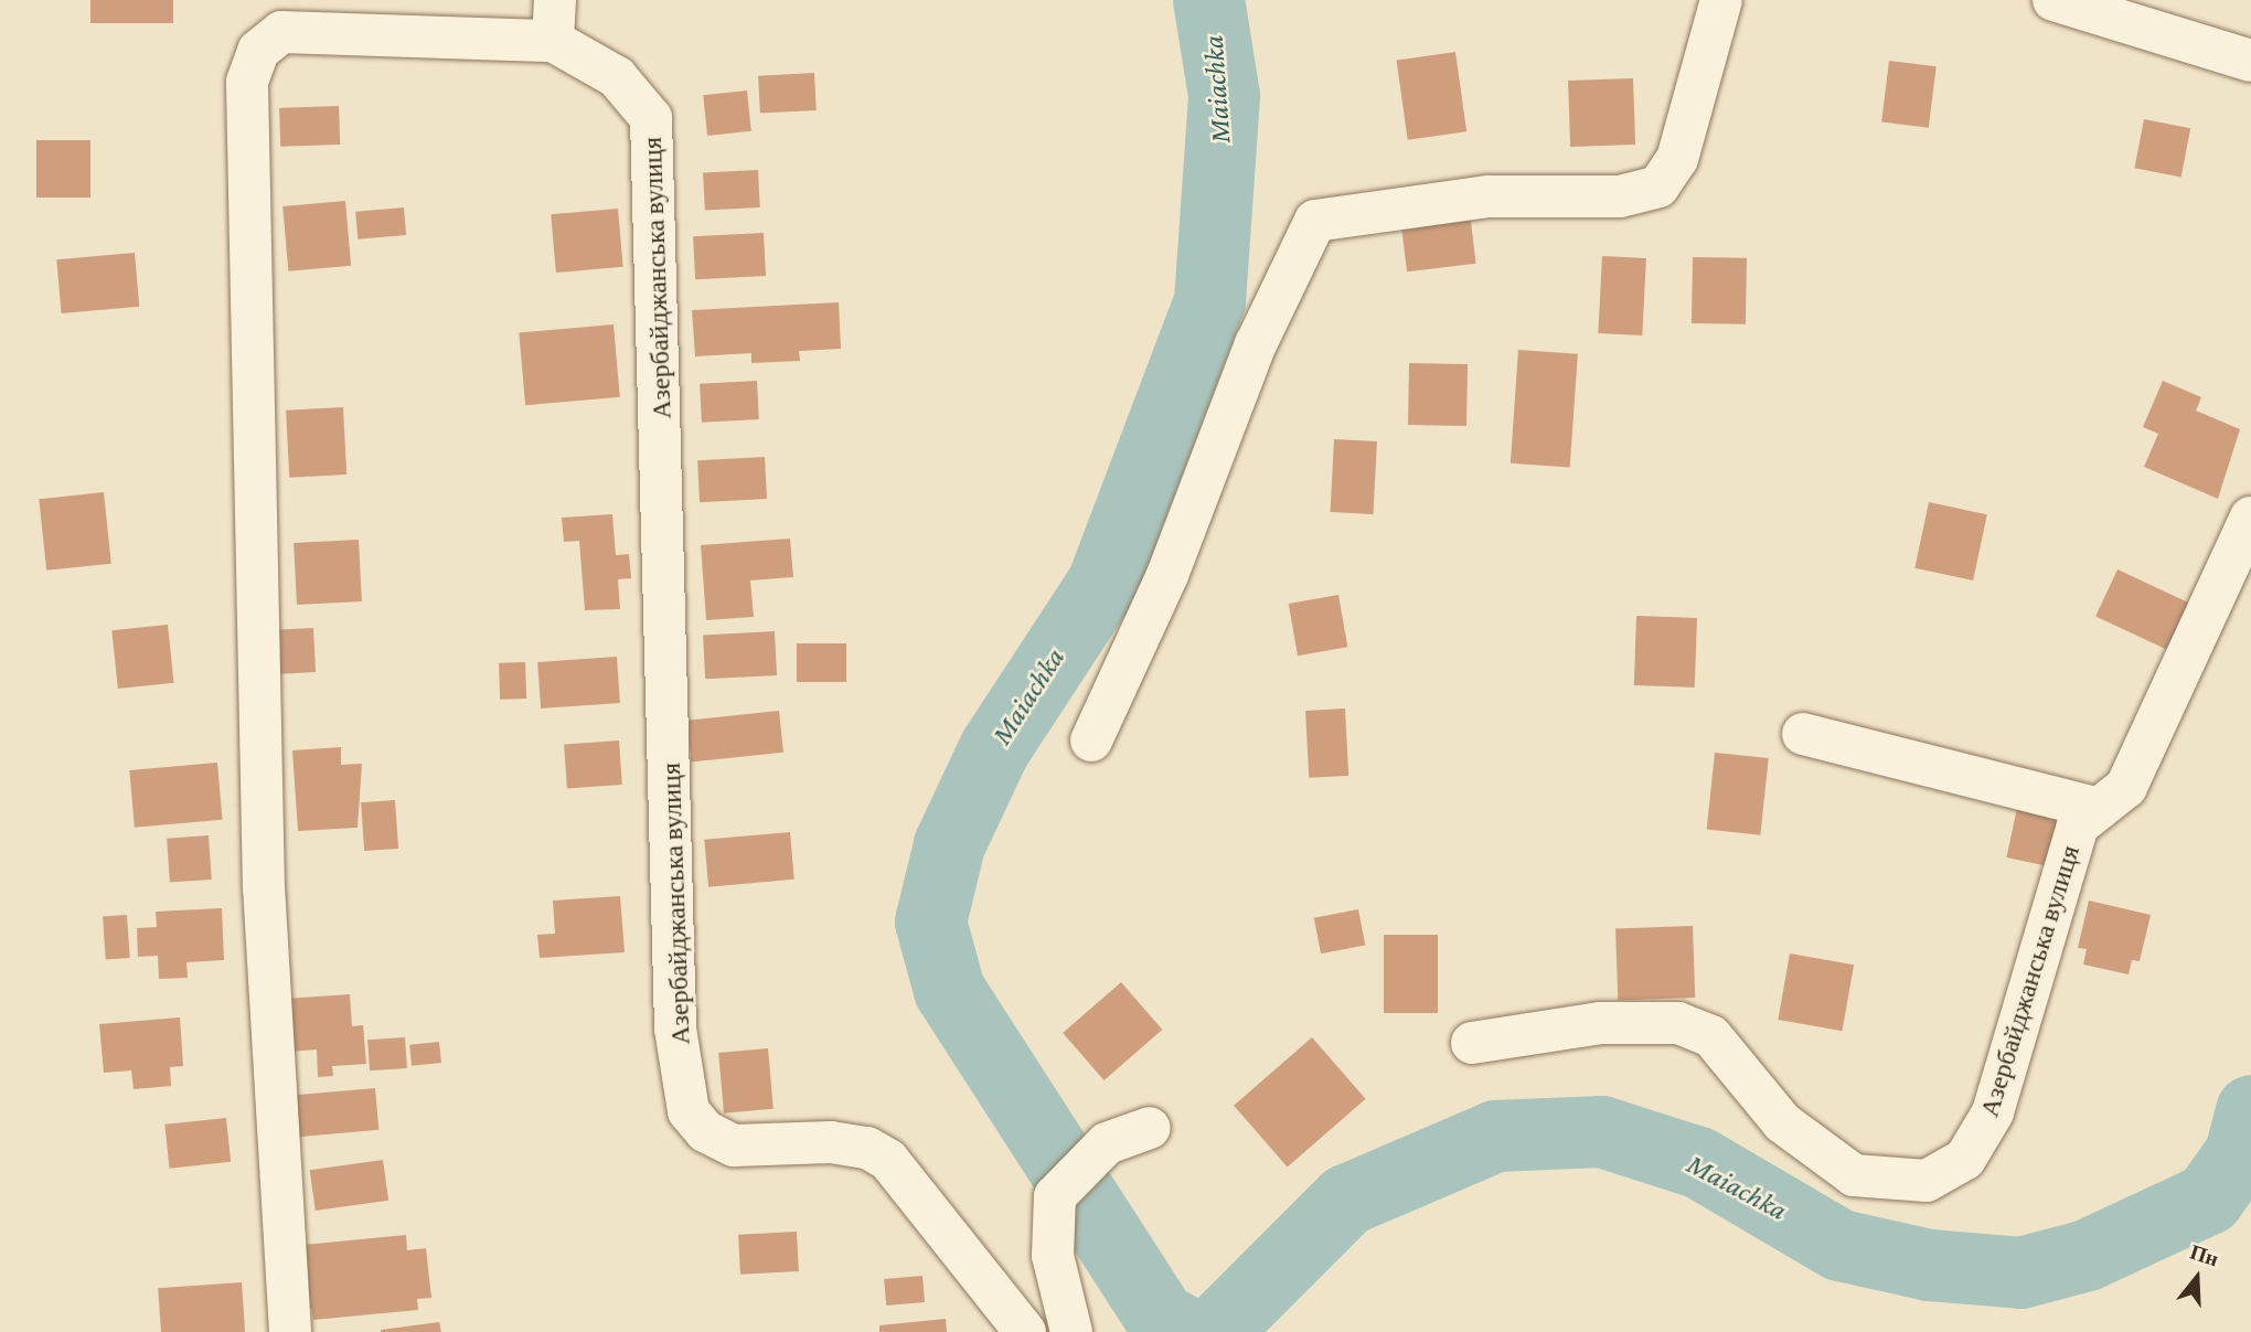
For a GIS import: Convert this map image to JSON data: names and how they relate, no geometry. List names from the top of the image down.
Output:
{
  "streets": {
    "street": ["Азербайджанська вулиця"]
  },
  "water": ["Maiachka"],
  "north": "top"
}
